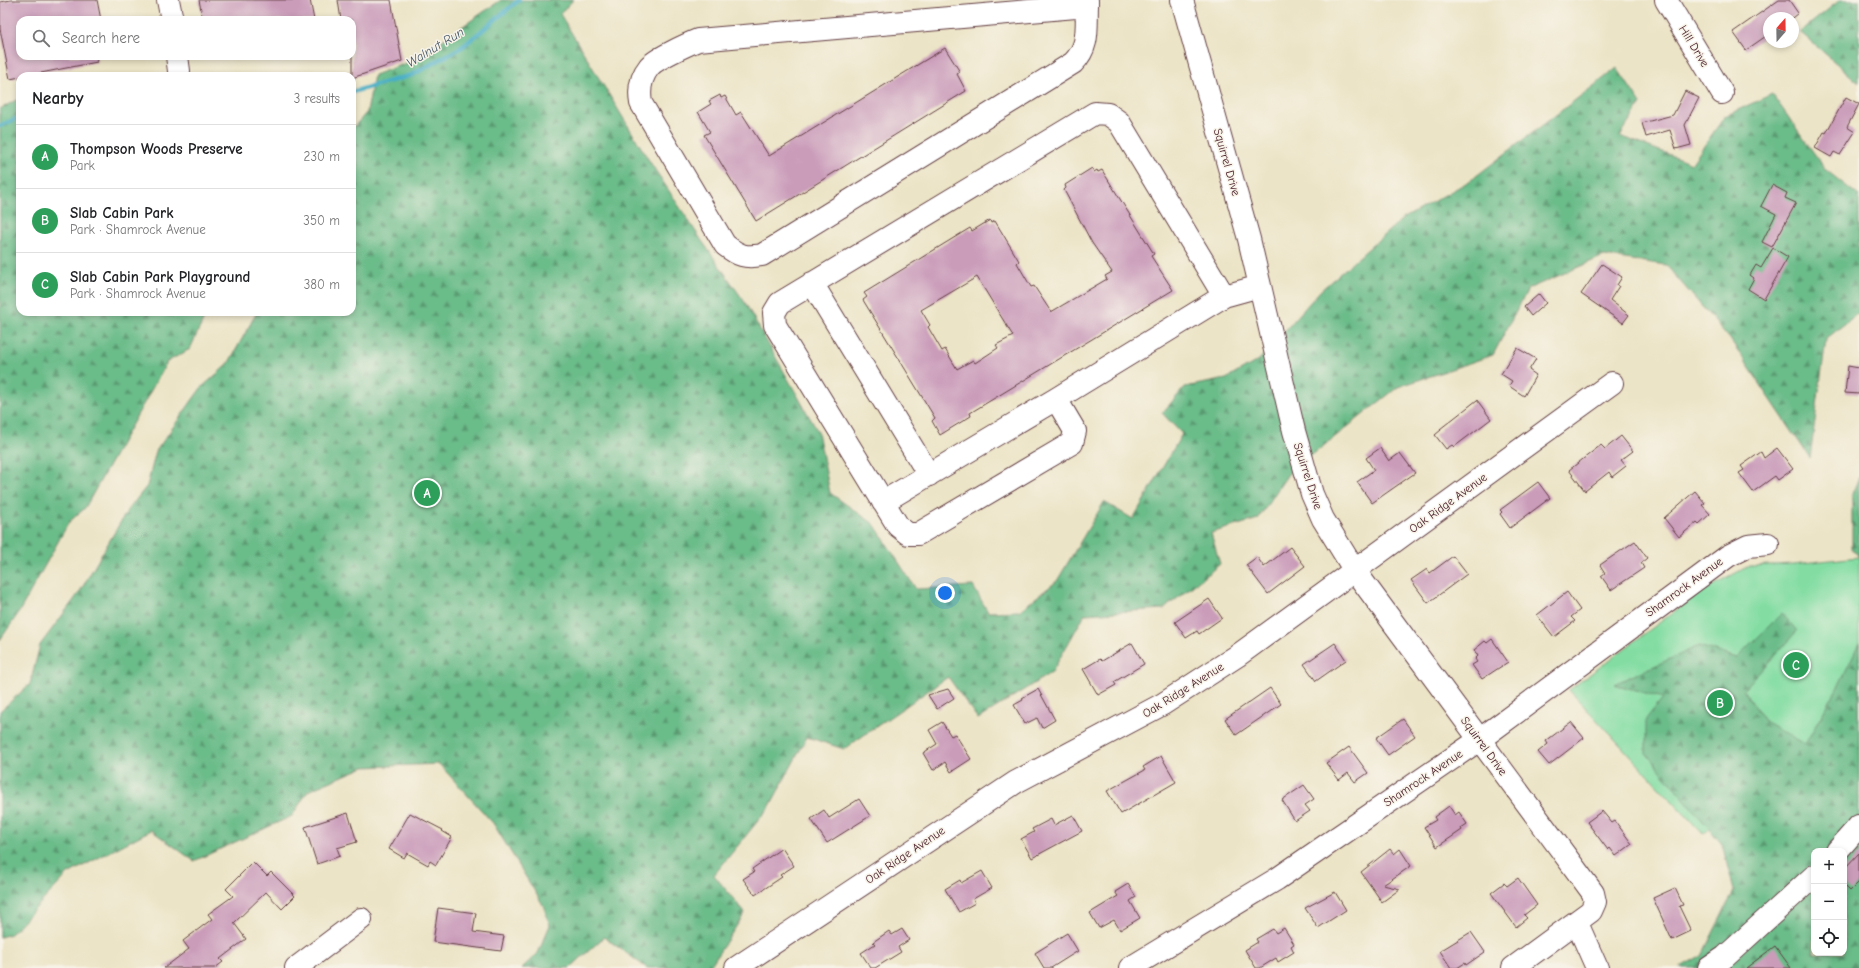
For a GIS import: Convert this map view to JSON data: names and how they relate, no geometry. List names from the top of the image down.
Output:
{
  "streets": {
    "street": [
      "Hill Drive",
      "Squirrel Drive",
      "Oak Ridge Avenue",
      "Shamrock Avenue"
    ]
  },
  "crossings": [
    ["Squirrel Drive", "Oak Ridge Avenue"],
    ["Squirrel Drive", "Shamrock Avenue"]
  ],
  "water": ["Walnut Run"],
  "north": "top",
  "page": {
    "search": "Search here",
    "heading": ["Nearby", "3 results"],
    "list": [
      {
        "mark": "A",
        "name": "Thompson Woods Preserve",
        "note": "Park",
        "value": "230 m"
      },
      {
        "mark": "B",
        "name": "Slab Cabin Park",
        "note": "Park · Shamrock Avenue",
        "value": "350 m"
      },
      {
        "mark": "C",
        "name": "Slab Cabin Park Playground",
        "note": "Park · Shamrock Avenue",
        "value": "380 m"
      }
    ],
    "pins": ["A", "C", "B"],
    "map_buttons": ["+", "−"]
  }
}
